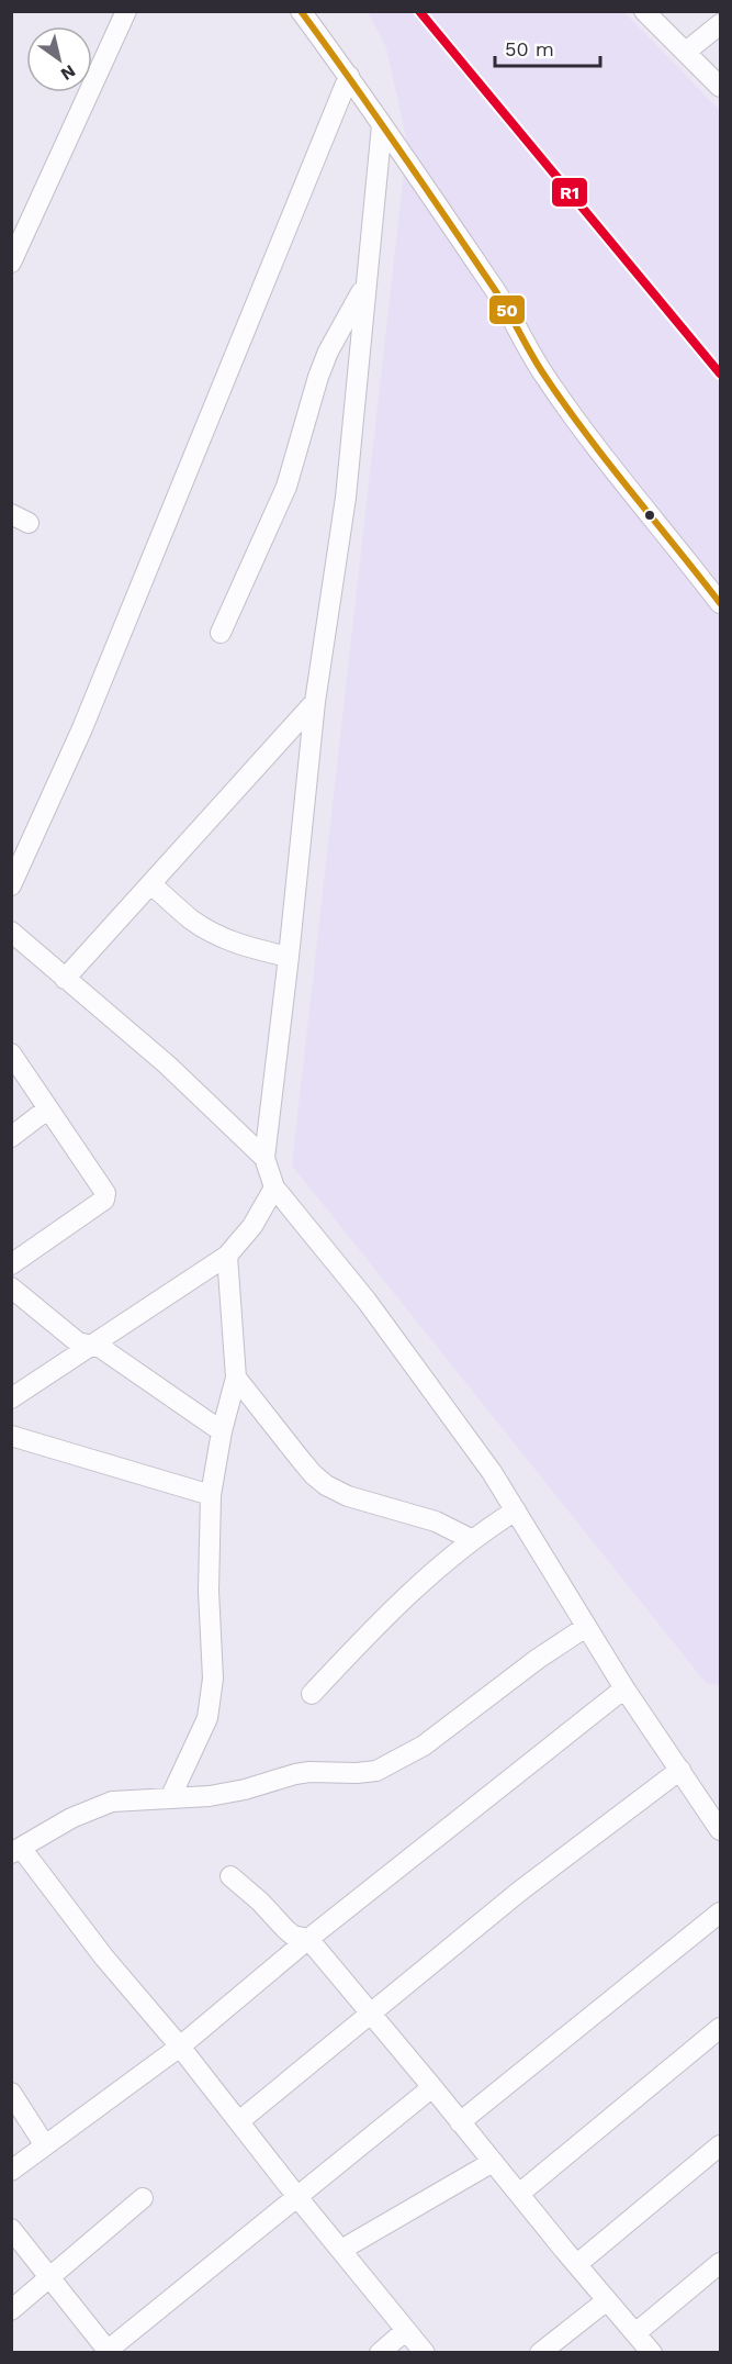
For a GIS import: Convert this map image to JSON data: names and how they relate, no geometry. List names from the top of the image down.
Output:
{
  "lines": ["transit line R1", "transit line 50"],
  "scale_bar": "50 m",
  "north": "bottom right"
}
